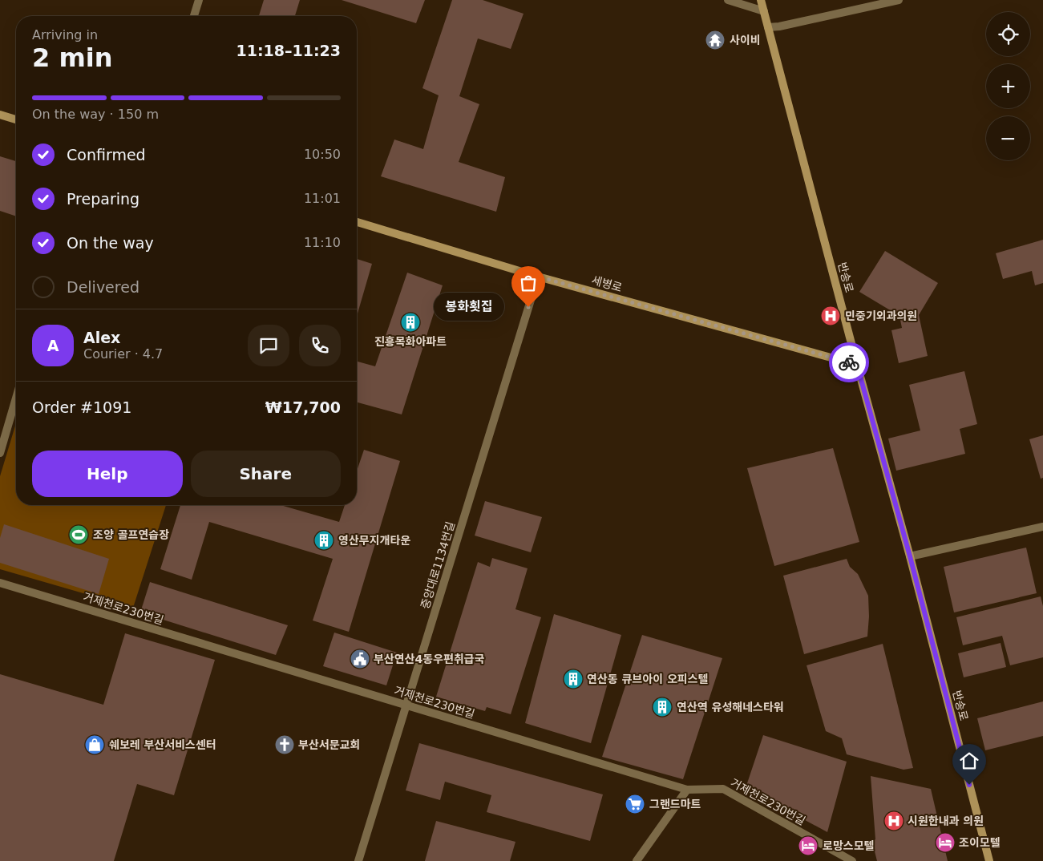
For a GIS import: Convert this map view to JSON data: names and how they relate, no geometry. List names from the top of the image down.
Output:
{
  "streets": {
    "main road": ["반송로", "세병로"],
    "street": ["중앙대로1134번길", "거제천로230번길"]
  },
  "crossings": [
    ["반송로", "세병로"],
    ["세병로", "중앙대로1134번길"],
    ["중앙대로1134번길", "거제천로230번길"]
  ],
  "places": {
    "temple": ["사이비"],
    "other": ["봉화횟집"],
    "hospital": ["민중기외과의원", "시원한내과 의원"],
    "building": [
      "진흥목화아파트",
      "영산무지개타운",
      "연산동 큐브아이 오피스텔",
      "연산역 유성해네스타워"
    ],
    "sports": ["조양 골프연습장"],
    "public building": ["부산연산4동우편취급국"],
    "shop": ["쉐보레 부산서비스센터"],
    "church": ["부산서문교회"],
    "supermarket": ["그랜드마트"],
    "hotel": ["조이모텔", "로망스모텔"]
  },
  "page": {
    "map_buttons": ["+", "−"],
    "heading": ["2 min", "Arriving in", "11:18–11:23"],
    "panel": [
      "Alex",
      "Courier · 4.7",
      "Order #1091",
      "₩17,700"
    ],
    "bar": "On the way · 150 m",
    "list": [
      ["Confirmed", "10:50"],
      ["Preparing", "11:01"],
      ["On the way", "11:10"],
      "Delivered"
    ],
    "bubble": "봉화횟집",
    "round": "A",
    "buttons": ["Help", "Share"]
  }
}
